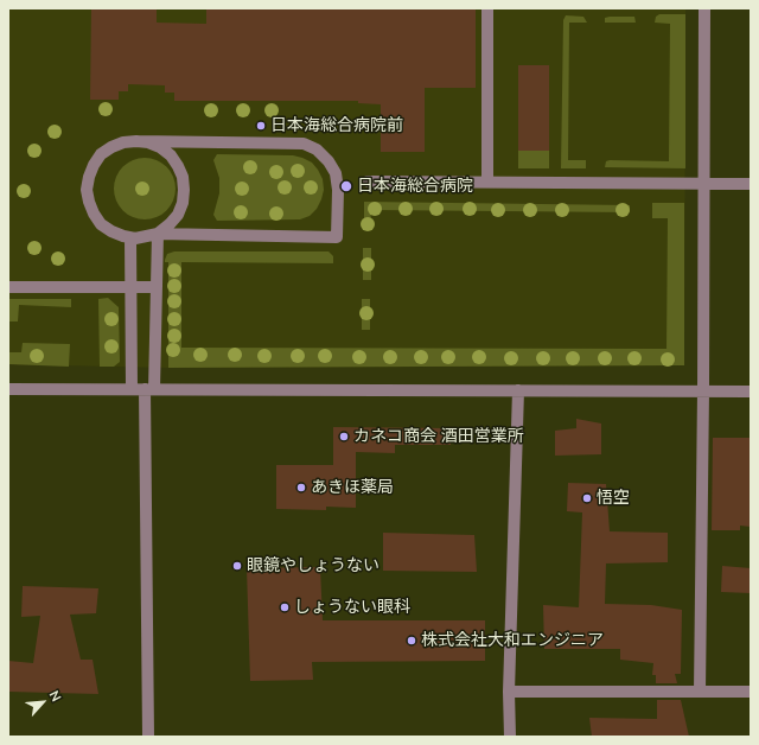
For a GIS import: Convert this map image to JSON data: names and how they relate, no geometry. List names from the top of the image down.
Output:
{
  "places": [
    "日本海総合病院前",
    "日本海総合病院",
    "カネコ商会 酒田営業所",
    "あきほ薬局",
    "悟空",
    "眼鏡やしょうない",
    "しょうない眼科",
    "株式会社大和エンジニア"
  ],
  "north": "top right"
}
